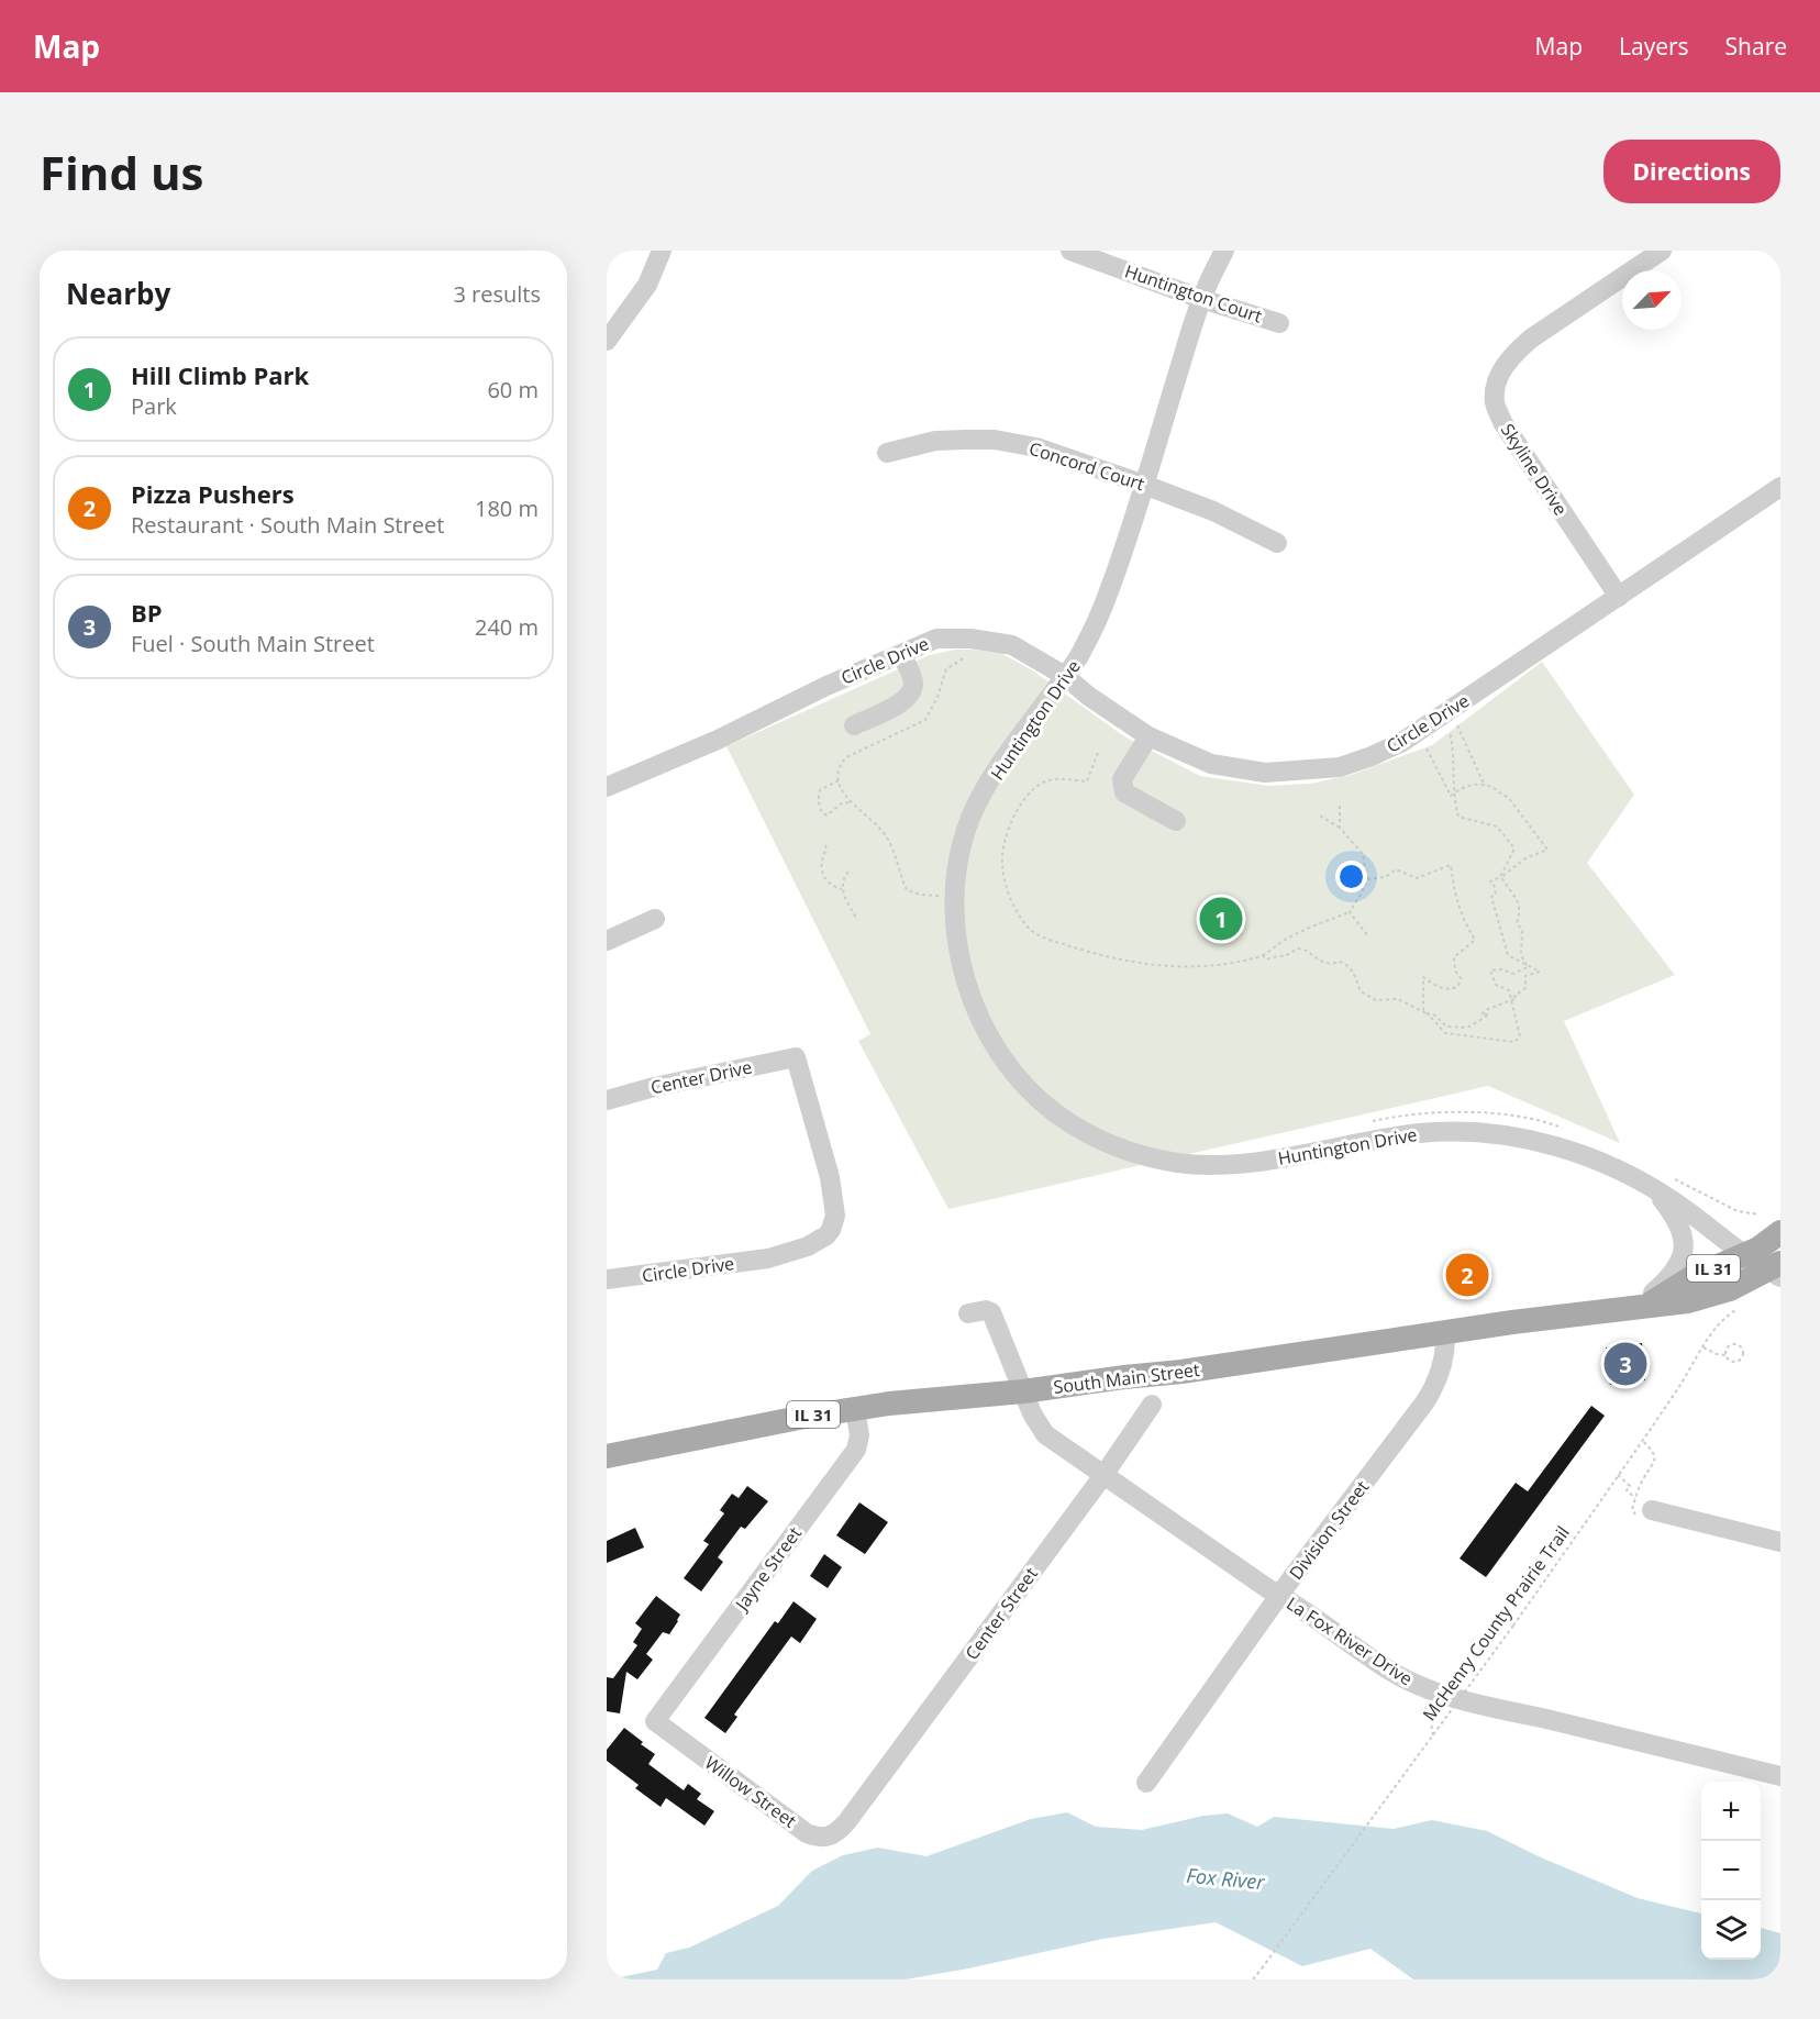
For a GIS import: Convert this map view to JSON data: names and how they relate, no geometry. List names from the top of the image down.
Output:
{
  "streets": {
    "main road": ["IL 31", "South Main Street"],
    "street": [
      "Huntington Court",
      "Concord Court",
      "Skyline Drive",
      "Circle Drive",
      "Huntington Drive",
      "Center Drive",
      "Division Street",
      "Jayne Street",
      "Center Street",
      "La Fox River Drive",
      "Willow Street"
    ],
    "path": ["McHenry County Prairie Trail"]
  },
  "crossings": [
    ["Huntington Court", "Huntington Drive"],
    ["Concord Court", "Huntington Drive"],
    ["Skyline Drive", "Circle Drive"],
    ["Circle Drive", "Huntington Drive"],
    ["Circle Drive", "Center Drive"],
    ["Huntington Drive", "IL 31"],
    ["IL 31", "South Main Street"],
    ["South Main Street", "Division Street"],
    ["South Main Street", "Jayne Street"],
    ["South Main Street", "La Fox River Drive"],
    ["Division Street", "La Fox River Drive"],
    ["Jayne Street", "Willow Street"],
    ["Center Street", "La Fox River Drive"],
    ["Center Street", "Willow Street"]
  ],
  "water": ["Fox River"],
  "north": "top right",
  "page": {
    "header": "Map",
    "nav": ["Map", "Layers", "Share"],
    "buttons": "Directions",
    "title": "Find us",
    "heading": ["Nearby", "3 results"],
    "list": [
      {
        "mark": "1",
        "name": "Hill Climb Park",
        "note": "Park",
        "value": "60 m"
      },
      {
        "mark": "2",
        "name": "Pizza Pushers",
        "note": "Restaurant · South Main Street",
        "value": "180 m"
      },
      {
        "mark": "3",
        "name": "BP",
        "note": "Fuel · South Main Street",
        "value": "240 m"
      }
    ],
    "pins": ["1", "2", "3"],
    "map_buttons": ["+", "−"]
  }
}
